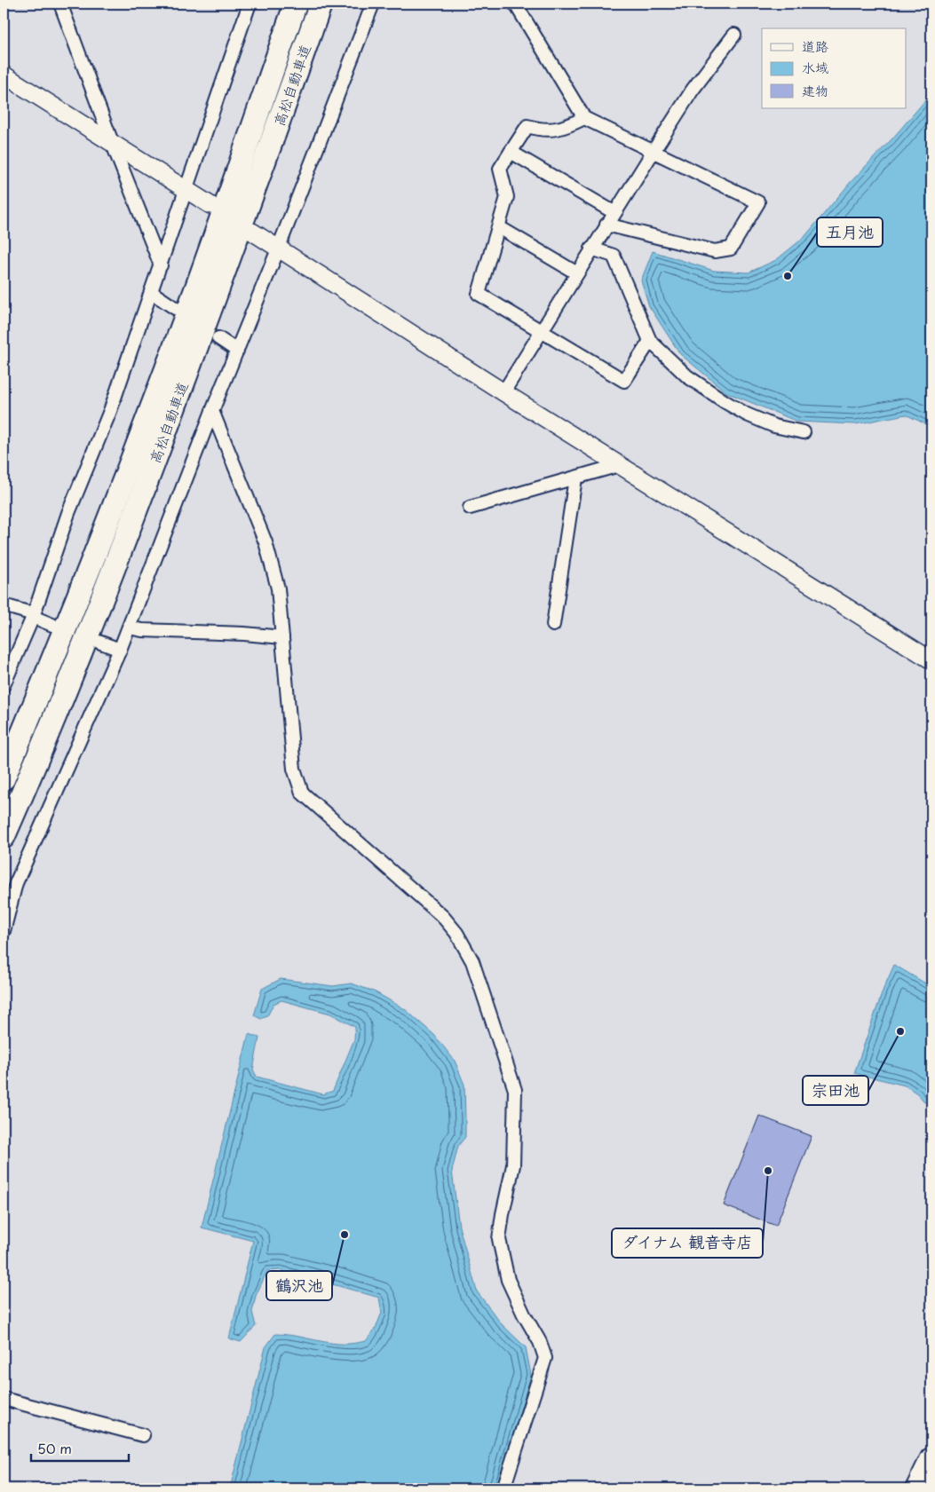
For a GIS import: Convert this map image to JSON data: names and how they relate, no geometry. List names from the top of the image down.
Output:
{
  "streets": {
    "highway": ["高松自動車道"]
  },
  "places": [
    "五月池",
    "宗田池",
    "ダイナム 観音寺店",
    "鶴沢池"
  ],
  "legend": ["道路", "水域", "建物"],
  "scale_bar": "50 m"
}
